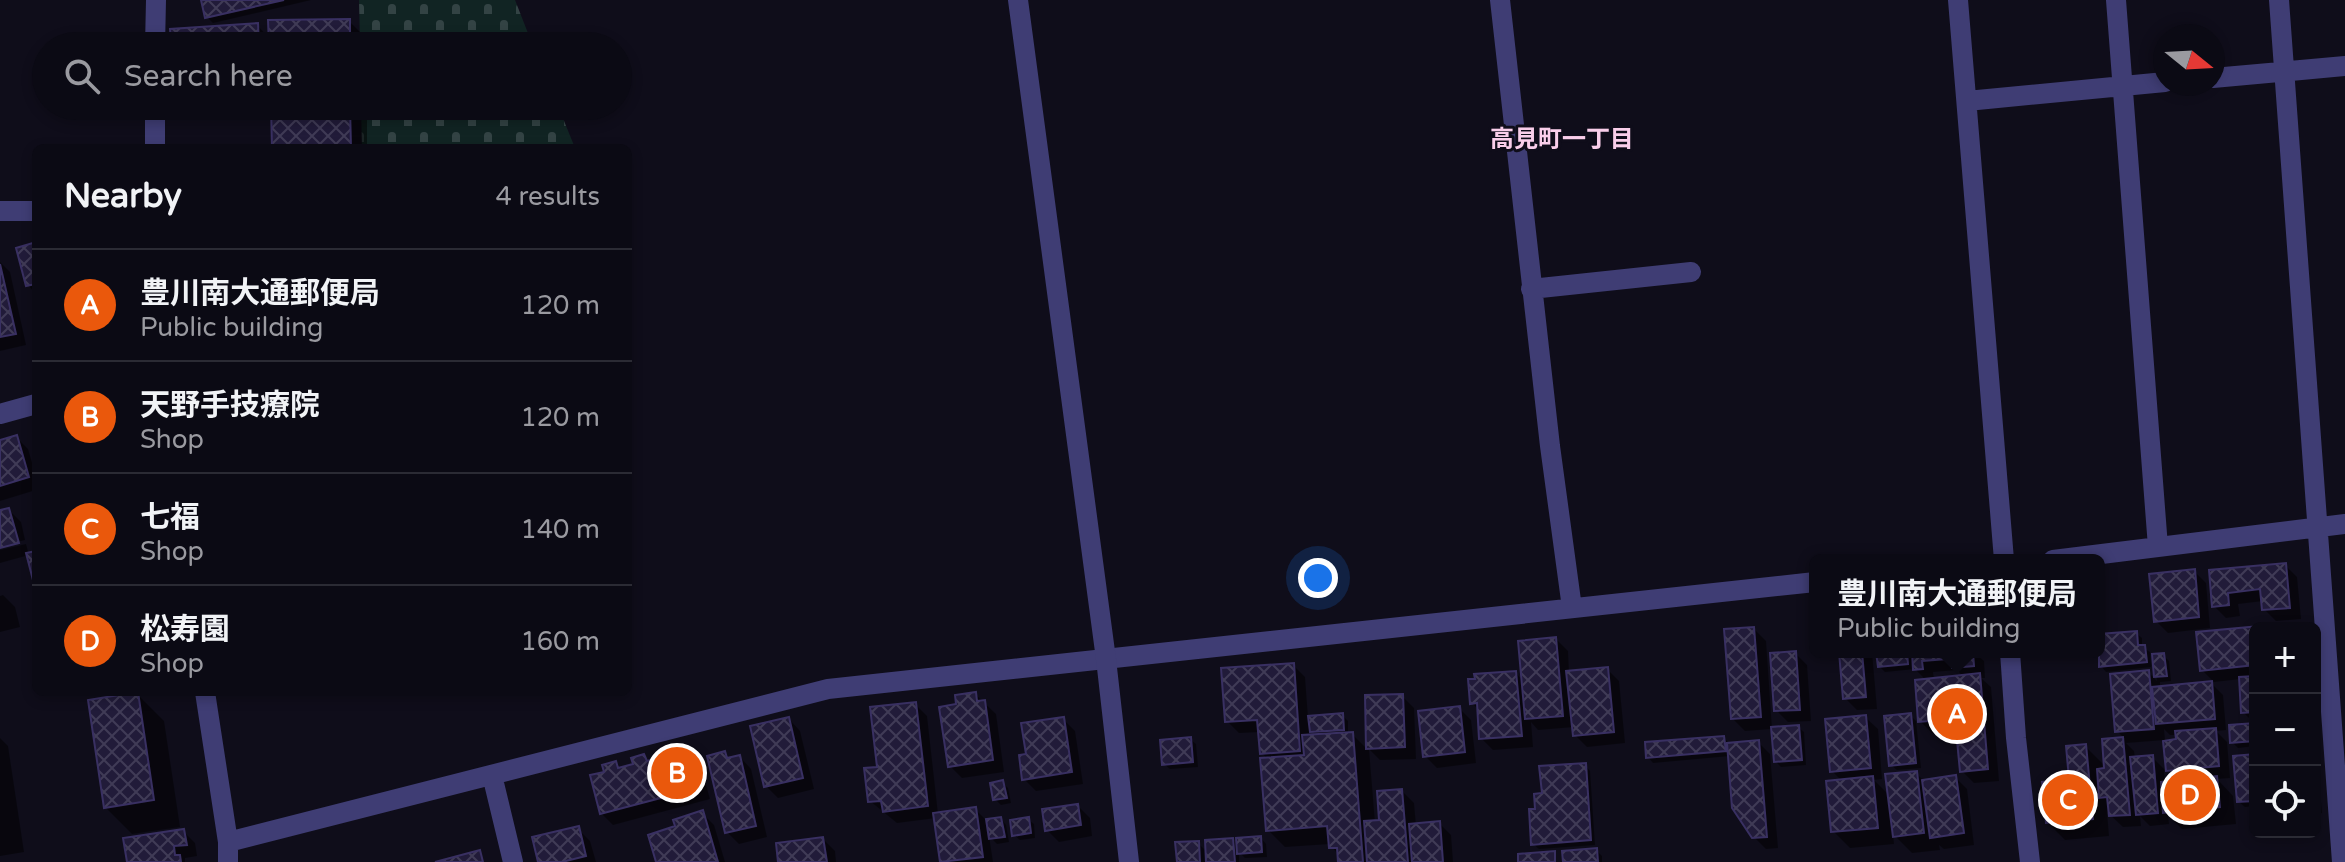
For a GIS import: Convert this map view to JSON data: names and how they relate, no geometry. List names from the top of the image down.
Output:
{
  "districts": ["高見町一丁目"],
  "north": "right",
  "page": {
    "search": "Search here",
    "heading": ["Nearby", "4 results"],
    "list": [
      {
        "mark": "A",
        "name": "豊川南大通郵便局",
        "note": "Public building",
        "value": "120 m"
      },
      {
        "mark": "B",
        "name": "天野手技療院",
        "note": "Shop",
        "value": "120 m"
      },
      {
        "mark": "C",
        "name": "七福",
        "note": "Shop",
        "value": "140 m"
      },
      {
        "mark": "D",
        "name": "松寿園",
        "note": "Shop",
        "value": "160 m"
      }
    ],
    "popup": ["豊川南大通郵便局", "Public building"],
    "map_buttons": ["+", "−"],
    "pins": [
      "A",
      "B",
      "D",
      "C"
    ]
  }
}
